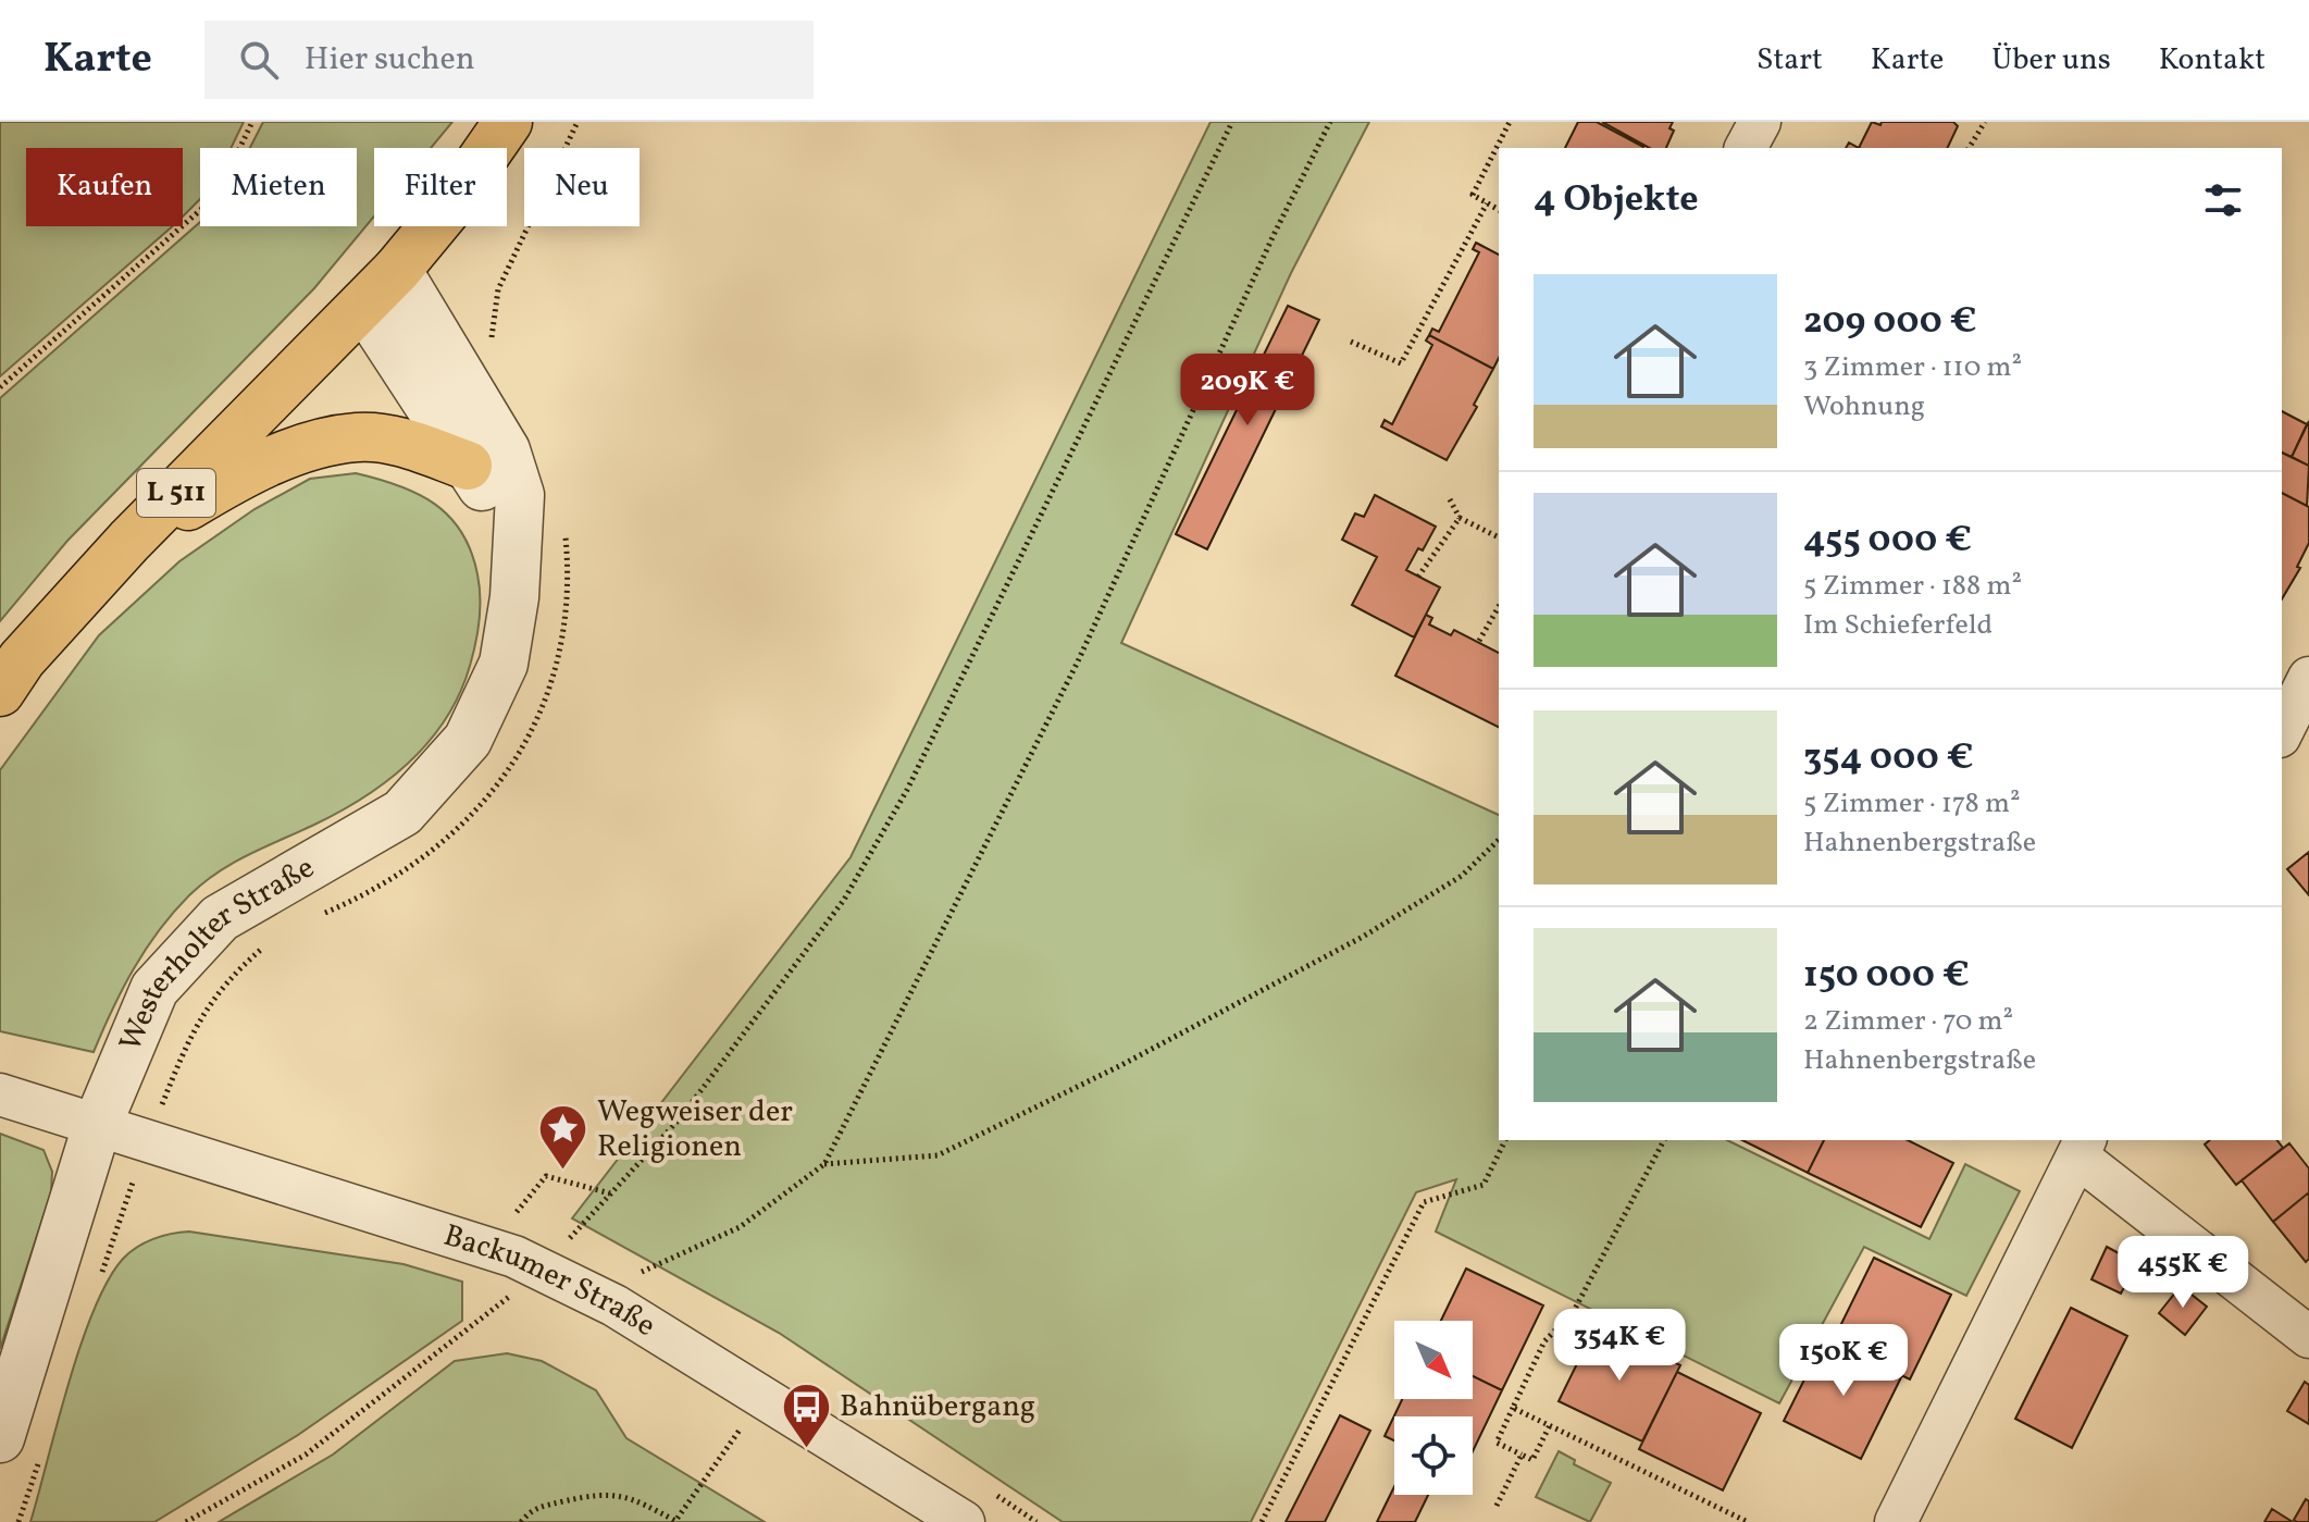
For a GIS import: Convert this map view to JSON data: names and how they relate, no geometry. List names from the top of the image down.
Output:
{
  "streets": {
    "main road": ["L 511"],
    "street": ["Westerholter Straße", "Backumer Straße"]
  },
  "crossings": [
    ["L 511", "Westerholter Straße"],
    ["Westerholter Straße", "Backumer Straße"]
  ],
  "places": {
    "place": ["Wegweiser der Religionen"],
    "bus stop": ["Bahnübergang"]
  },
  "north": "bottom right",
  "page": {
    "header": "Karte",
    "search": "Hier suchen",
    "nav": [
      "Start",
      "Karte",
      "Über uns",
      "Kontakt"
    ],
    "chip": [
      "Kaufen",
      "Mieten",
      "Filter",
      "Neu"
    ],
    "heading": "4 Objekte",
    "list": [
      {
        "name": "209 000 €",
        "note": "3 Zimmer · 110 m² · Wohnung"
      },
      {
        "name": "455 000 €",
        "note": "5 Zimmer · 188 m² · Im Schieferfeld"
      },
      {
        "name": "354 000 €",
        "note": "5 Zimmer · 178 m² · Hahnenbergstraße"
      },
      {
        "name": "150 000 €",
        "note": "2 Zimmer · 70 m² · Hahnenbergstraße"
      }
    ],
    "price": [
      "209K €",
      "455K €",
      "354K €",
      "150K €"
    ]
  }
}
